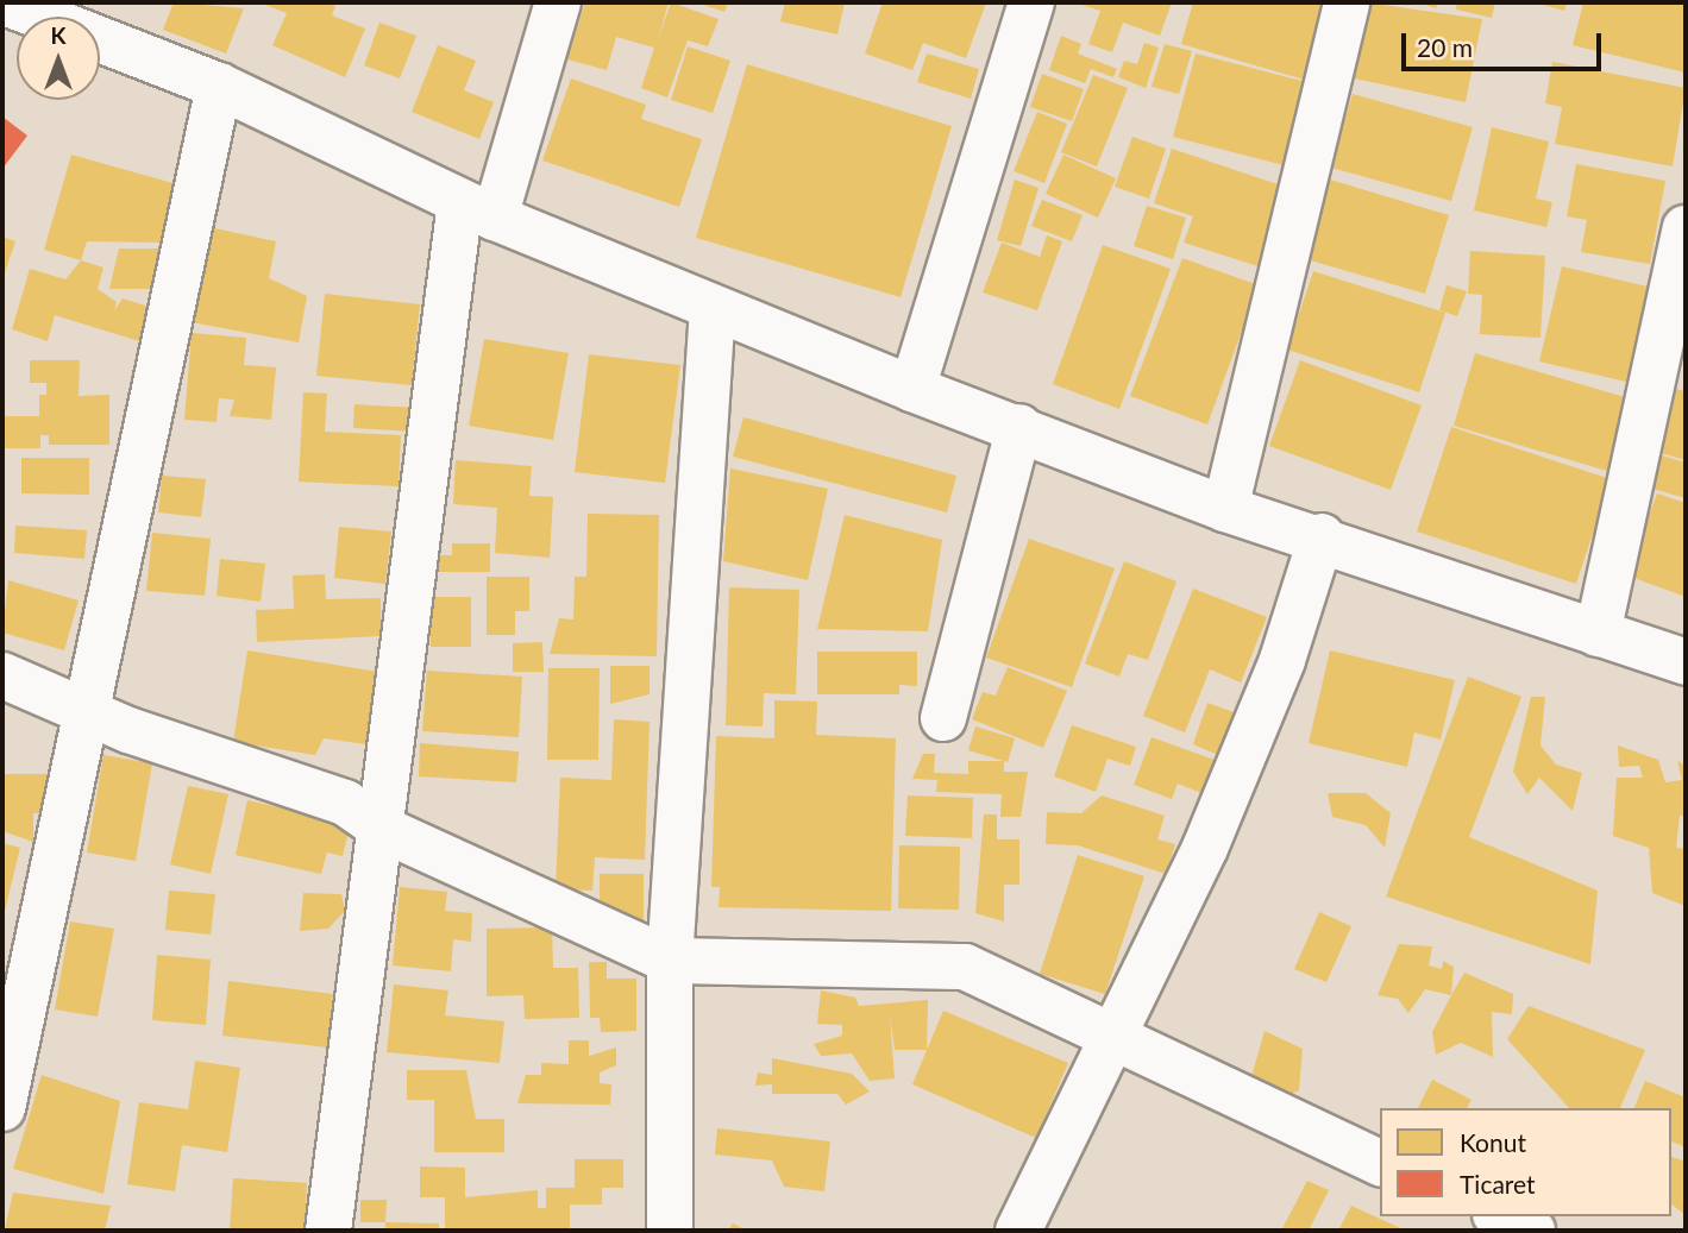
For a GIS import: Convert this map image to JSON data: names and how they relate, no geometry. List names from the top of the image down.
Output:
{
  "legend": ["Konut", "Ticaret"],
  "scale_bar": "20 m",
  "north": "top"
}
